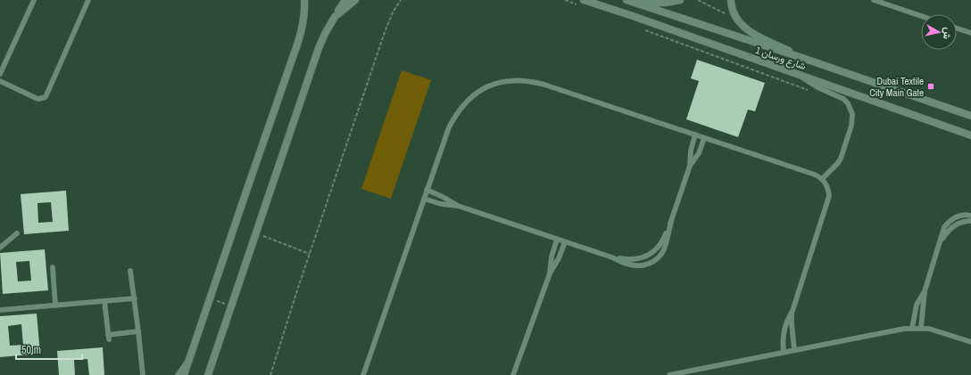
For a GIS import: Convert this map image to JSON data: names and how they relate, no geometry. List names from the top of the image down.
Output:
{
  "streets": {
    "street": ["شارع ورسان 1"]
  },
  "places": {
    "transit": ["Dubai Textile City Main Gate"]
  },
  "scale_bar": "50 m",
  "north": "right"
}
